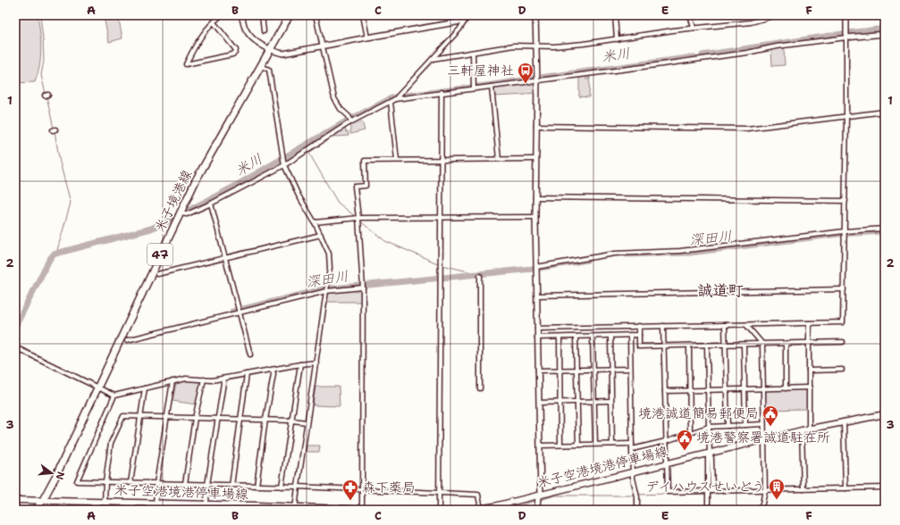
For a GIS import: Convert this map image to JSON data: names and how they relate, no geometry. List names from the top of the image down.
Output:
{
  "streets": {
    "main road": ["米子境港線", "47", "米子空港境港停車場線"]
  },
  "crossings": [
    ["米子境港線", "米子空港境港停車場線"]
  ],
  "districts": ["誠道町"],
  "water": ["米川", "深田川"],
  "places": {
    "bus stop": ["三軒屋神社"],
    "public building": ["境港誠道簡易郵便局", "境港警察署誠道駐在所"],
    "building": ["デイハウスせいどう"],
    "pharmacy": ["森下薬局"]
  },
  "north": "right",
  "grid": {
    "columns": [
      "A",
      "B",
      "C",
      "D",
      "E",
      "F"
    ],
    "rows": ["1", "2", "3"]
  }
}
